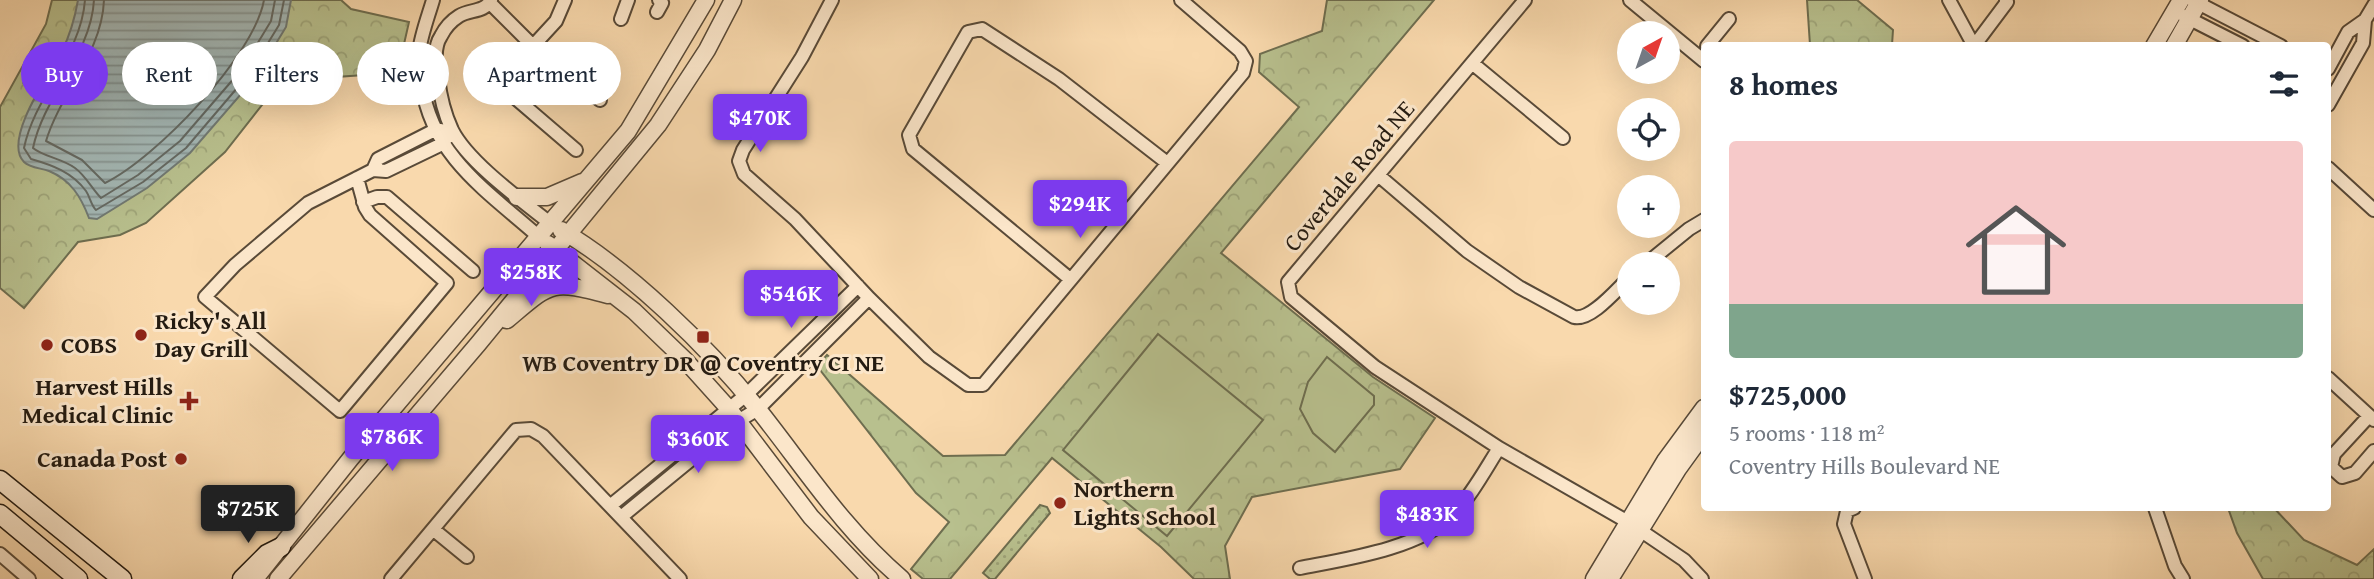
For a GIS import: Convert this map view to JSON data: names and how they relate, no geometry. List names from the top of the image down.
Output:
{
  "streets": {
    "street": ["Coverdale Road NE"]
  },
  "places": {
    "other": [
      "Ricky's All Day Grill",
      "COBS",
      "Canada Post",
      "Northern Lights School"
    ],
    "transit": ["WB Coventry DR @ Coventry CI NE"],
    "health": ["Harvest Hills Medical Clinic"]
  },
  "north": "top right",
  "page": {
    "map_buttons": ["+", "−"],
    "chip": [
      "Buy",
      "Rent",
      "Filters",
      "New",
      "Apartment"
    ],
    "heading": "8 homes",
    "price": [
      "$470K",
      "$294K",
      "$258K",
      "$546K",
      "$786K",
      "$360K",
      "$725K",
      "$483K"
    ],
    "list": [
      {
        "name": "$725,000",
        "note": "5 rooms · 118 m² · Coventry Hills Boulevard NE"
      }
    ]
  }
}
